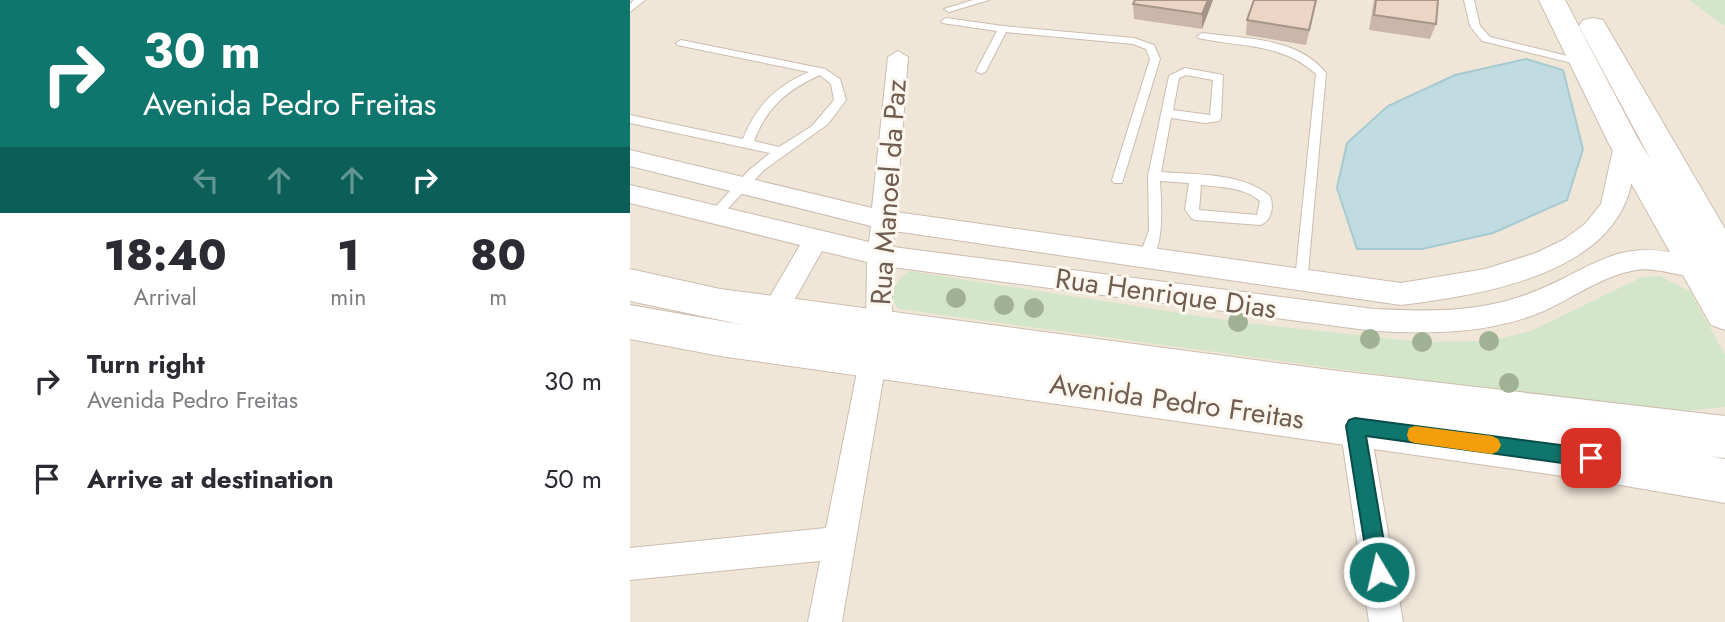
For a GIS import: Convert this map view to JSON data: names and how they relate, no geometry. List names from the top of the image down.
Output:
{
  "streets": {
    "main road": ["Avenida Pedro Freitas"],
    "street": ["Rua Manoel da Paz", "Rua Henrique Dias"]
  },
  "crossings": [
    ["Rua Manoel da Paz", "Rua Henrique Dias"],
    ["Rua Manoel da Paz", "Avenida Pedro Freitas"]
  ],
  "page": {
    "turn": ["30 m", "Avenida Pedro Freitas"],
    "eta": [
      "18:40",
      "Arrival",
      "1",
      "min",
      "80",
      "m"
    ],
    "list": [
      {
        "name": "Turn right",
        "note": "Avenida Pedro Freitas",
        "value": "30 m"
      },
      {
        "name": "Arrive at destination",
        "value": "50 m"
      }
    ]
  }
}
